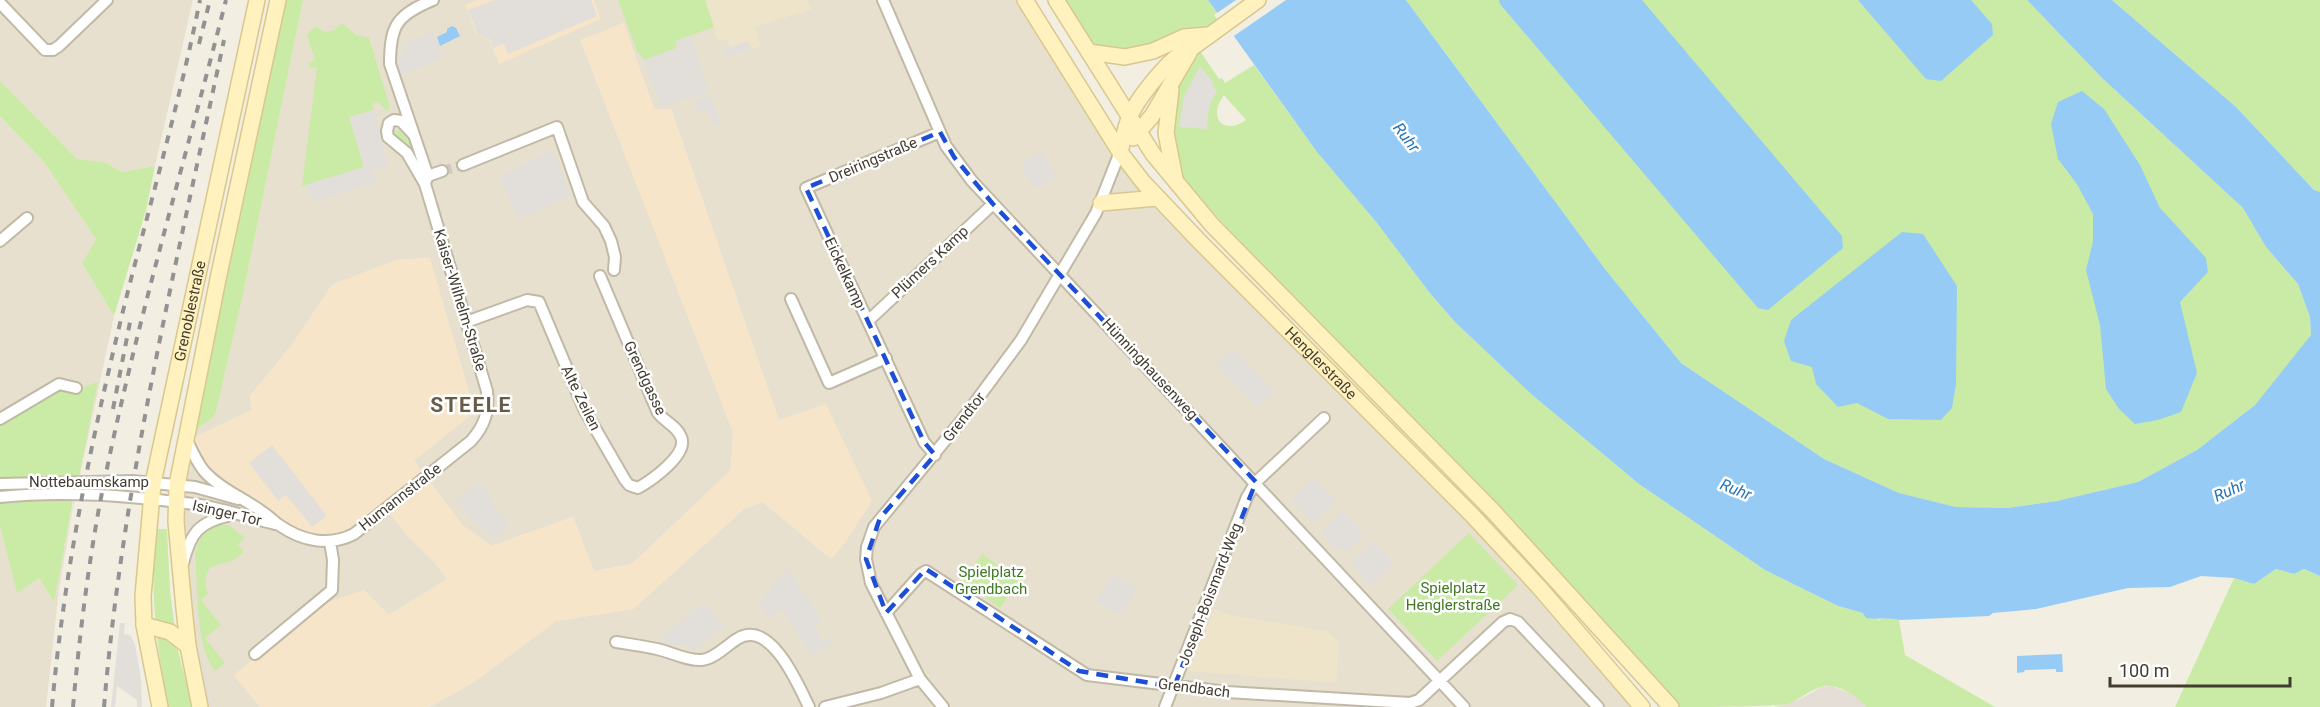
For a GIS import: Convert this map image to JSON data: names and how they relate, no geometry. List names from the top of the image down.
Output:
{
  "streets": {
    "main road": ["Grenoblestraße", "Henglerstraße"],
    "street": [
      "Dreiringstraße",
      "Plümers Kamp",
      "Eickelkamp",
      "Kaiser-Wilhelm-Straße",
      "Hünninghausenweg",
      "Grendgasse",
      "Alte Zeilen",
      "Grendtor",
      "Nottebaumskamp",
      "Humannstraße",
      "Isinger Tor",
      "Joseph-Boismard-Weg",
      "Grendbach"
    ]
  },
  "crossings": [
    ["Dreiringstraße", "Eickelkamp"],
    ["Dreiringstraße", "Hünninghausenweg"],
    ["Plümers Kamp", "Eickelkamp"],
    ["Plümers Kamp", "Hünninghausenweg"],
    ["Eickelkamp", "Grendtor"],
    ["Kaiser-Wilhelm-Straße", "Alte Zeilen"],
    ["Kaiser-Wilhelm-Straße", "Humannstraße"],
    ["Grenoblestraße", "Nottebaumskamp"],
    ["Grenoblestraße", "Isinger Tor"],
    ["Henglerstraße", "Grendtor"],
    ["Hünninghausenweg", "Grendtor"],
    ["Hünninghausenweg", "Joseph-Boismard-Weg"],
    ["Hünninghausenweg", "Grendbach"],
    ["Grendgasse", "Alte Zeilen"],
    ["Grendtor", "Grendbach"],
    ["Nottebaumskamp", "Isinger Tor"],
    ["Humannstraße", "Isinger Tor"],
    ["Joseph-Boismard-Weg", "Grendbach"]
  ],
  "districts": ["STEELE"],
  "water": ["Ruhr"],
  "parks": ["Spielplatz Grendbach", "Spielplatz Henglerstraße"],
  "scale_bar": "100 m"
}
